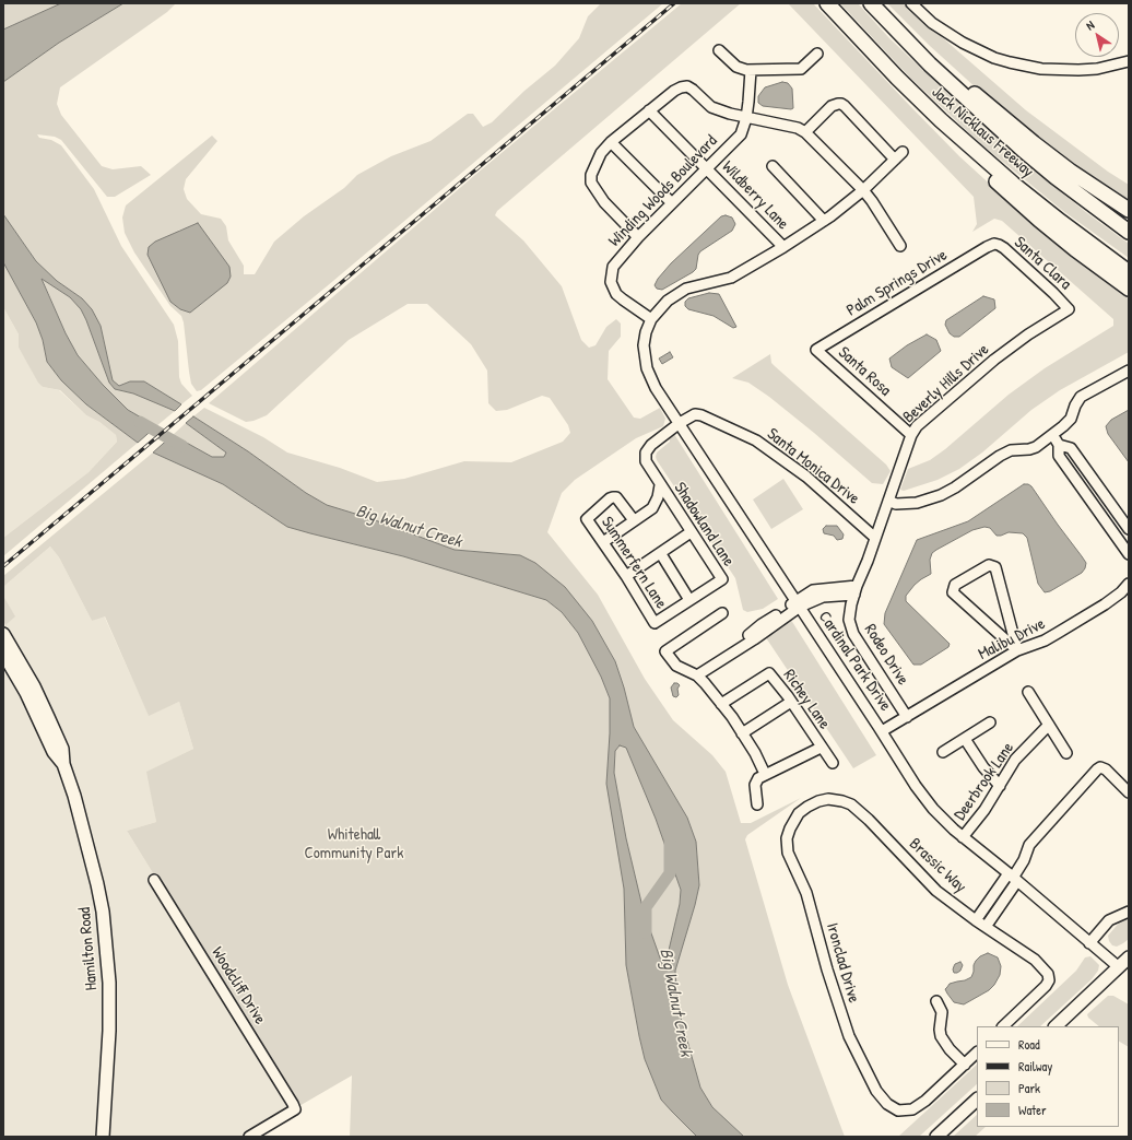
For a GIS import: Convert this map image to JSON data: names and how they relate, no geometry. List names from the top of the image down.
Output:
{
  "streets": {
    "highway": ["Jack Nicklaus Freeway"],
    "main road": ["Hamilton Road"],
    "street": [
      "Winding Woods Boulevard",
      "Wildberry Lane",
      "Santa Clara",
      "Palm Springs Drive",
      "Santa Rosa",
      "Beverly Hills Drive",
      "Santa Monica Drive",
      "Shadowland Lane",
      "Summerfern Lane",
      "Malibu Drive",
      "Rodeo Drive",
      "Cardinal Park Drive",
      "Richey Lane",
      "Deerbrook Lane",
      "Brassic Way",
      "Ironclad Drive",
      "Woodcliff Drive"
    ]
  },
  "crossings": [
    ["Winding Woods Boulevard", "Wildberry Lane"],
    ["Winding Woods Boulevard", "Cardinal Park Drive"],
    ["Santa Clara", "Palm Springs Drive"],
    ["Santa Clara", "Beverly Hills Drive"],
    ["Palm Springs Drive", "Santa Rosa"],
    ["Santa Rosa", "Beverly Hills Drive"],
    ["Beverly Hills Drive", "Santa Monica Drive"],
    ["Beverly Hills Drive", "Rodeo Drive"],
    ["Santa Monica Drive", "Shadowland Lane"],
    ["Santa Monica Drive", "Cardinal Park Drive"],
    ["Shadowland Lane", "Summerfern Lane"],
    ["Malibu Drive", "Rodeo Drive"],
    ["Malibu Drive", "Cardinal Park Drive"],
    ["Cardinal Park Drive", "Deerbrook Lane"],
    ["Brassic Way", "Ironclad Drive"]
  ],
  "water": ["Big Walnut Creek"],
  "parks": ["Whitehall Community Park"],
  "legend": [
    "Road",
    "Railway",
    "Park",
    "Water"
  ],
  "north": "top left"
}
